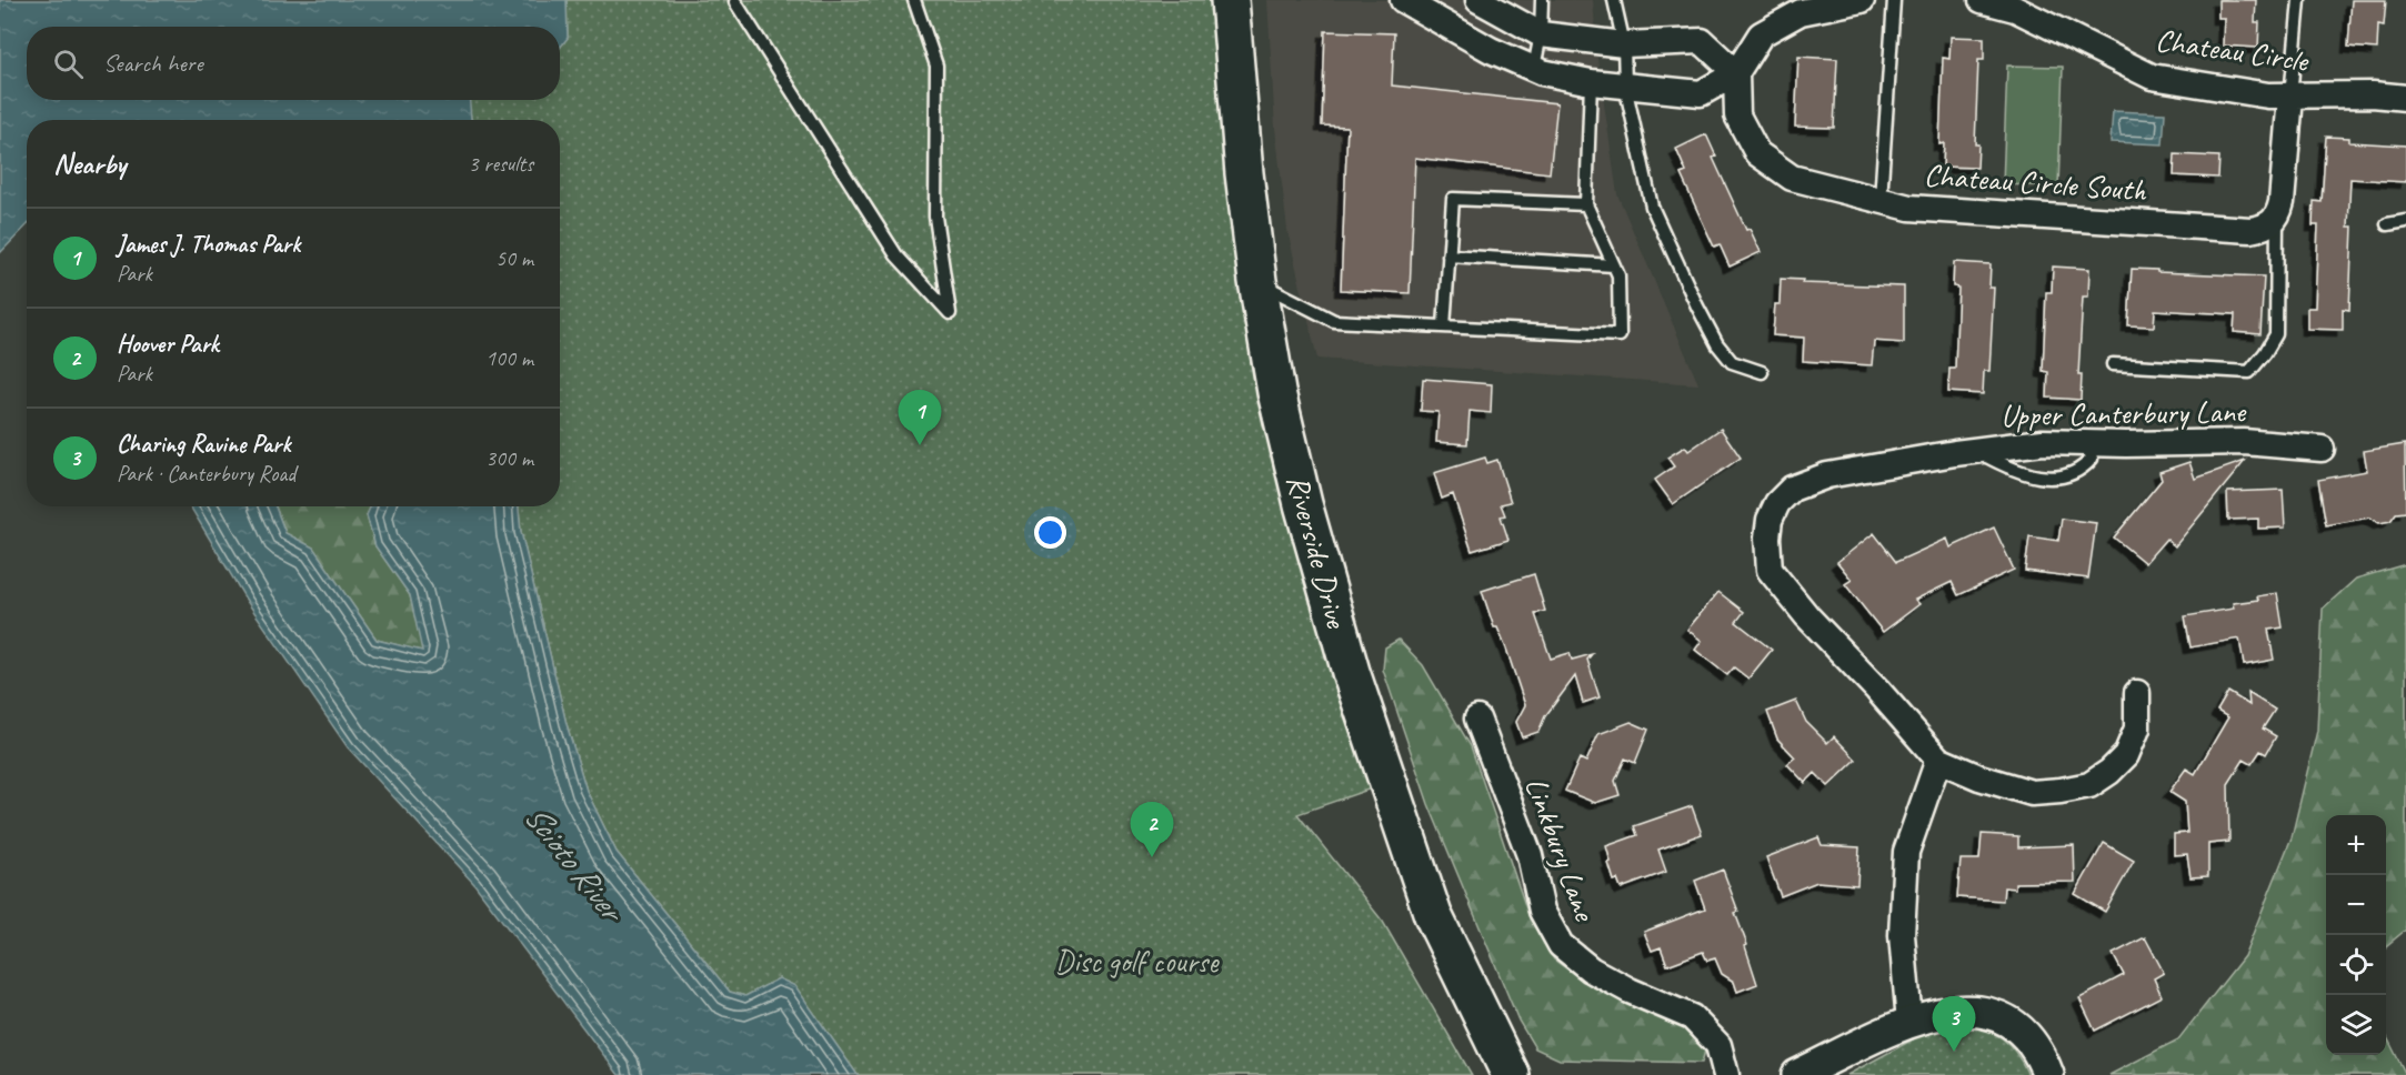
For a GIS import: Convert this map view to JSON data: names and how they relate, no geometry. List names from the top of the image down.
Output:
{
  "streets": {
    "main road": ["Riverside Drive"],
    "street": [
      "Chateau Circle",
      "Chateau Circle South",
      "Upper Canterbury Lane",
      "Linkbury Lane"
    ]
  },
  "water": ["Scioto River"],
  "parks": ["Disc golf course"],
  "page": {
    "search": "Search here",
    "heading": ["Nearby", "3 results"],
    "list": [
      {
        "mark": "1",
        "name": "James J. Thomas Park",
        "note": "Park",
        "value": "50 m"
      },
      {
        "mark": "2",
        "name": "Hoover Park",
        "note": "Park",
        "value": "100 m"
      },
      {
        "mark": "3",
        "name": "Charing Ravine Park",
        "note": "Park · Canterbury Road",
        "value": "300 m"
      }
    ],
    "pins": ["1", "2", "3"],
    "map_buttons": ["+", "−"]
  }
}
